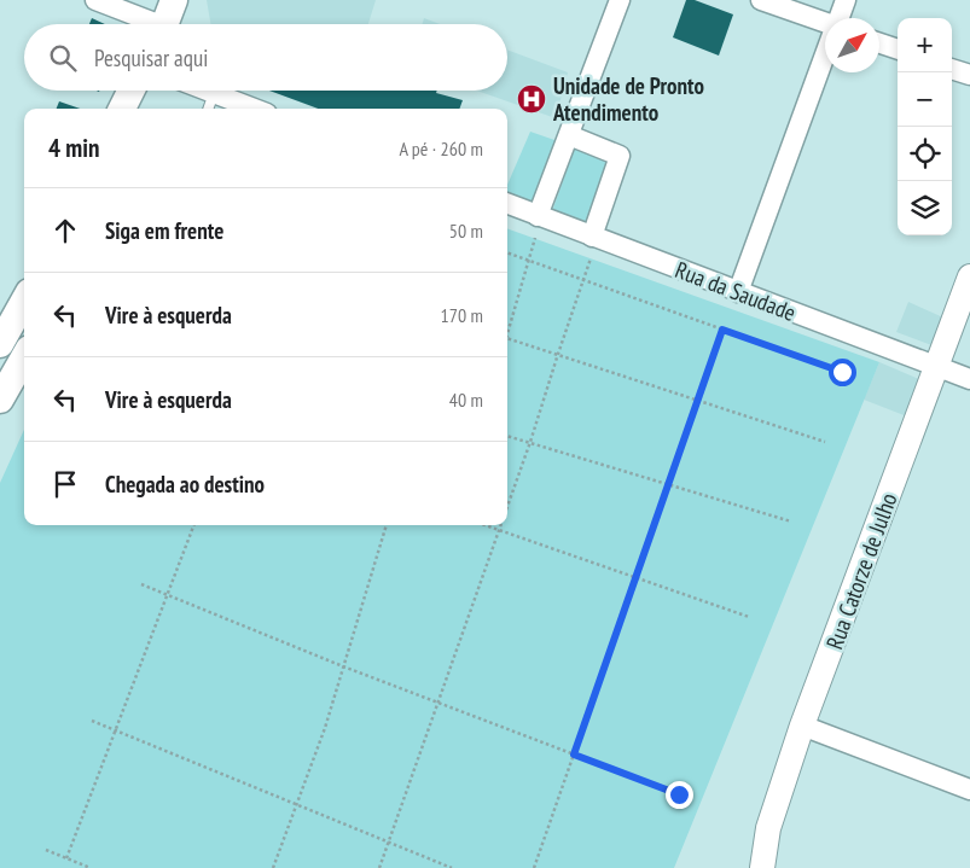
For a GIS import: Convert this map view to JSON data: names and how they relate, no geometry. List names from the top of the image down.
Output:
{
  "streets": {
    "street": ["Rua da Saudade", "Rua Catorze de Julho"]
  },
  "crossings": [
    ["Rua da Saudade", "Rua Catorze de Julho"]
  ],
  "places": {
    "hospital": ["Unidade de Pronto Atendimento"]
  },
  "north": "top right",
  "page": {
    "map_buttons": ["+", "−"],
    "search": "Pesquisar aqui",
    "heading": ["4 min", "A pé · 260 m"],
    "list": [
      ["Siga em frente", "50 m"],
      ["Vire à esquerda", "170 m"],
      ["Vire à esquerda", "40 m"],
      "Chegada ao destino"
    ]
  }
}
